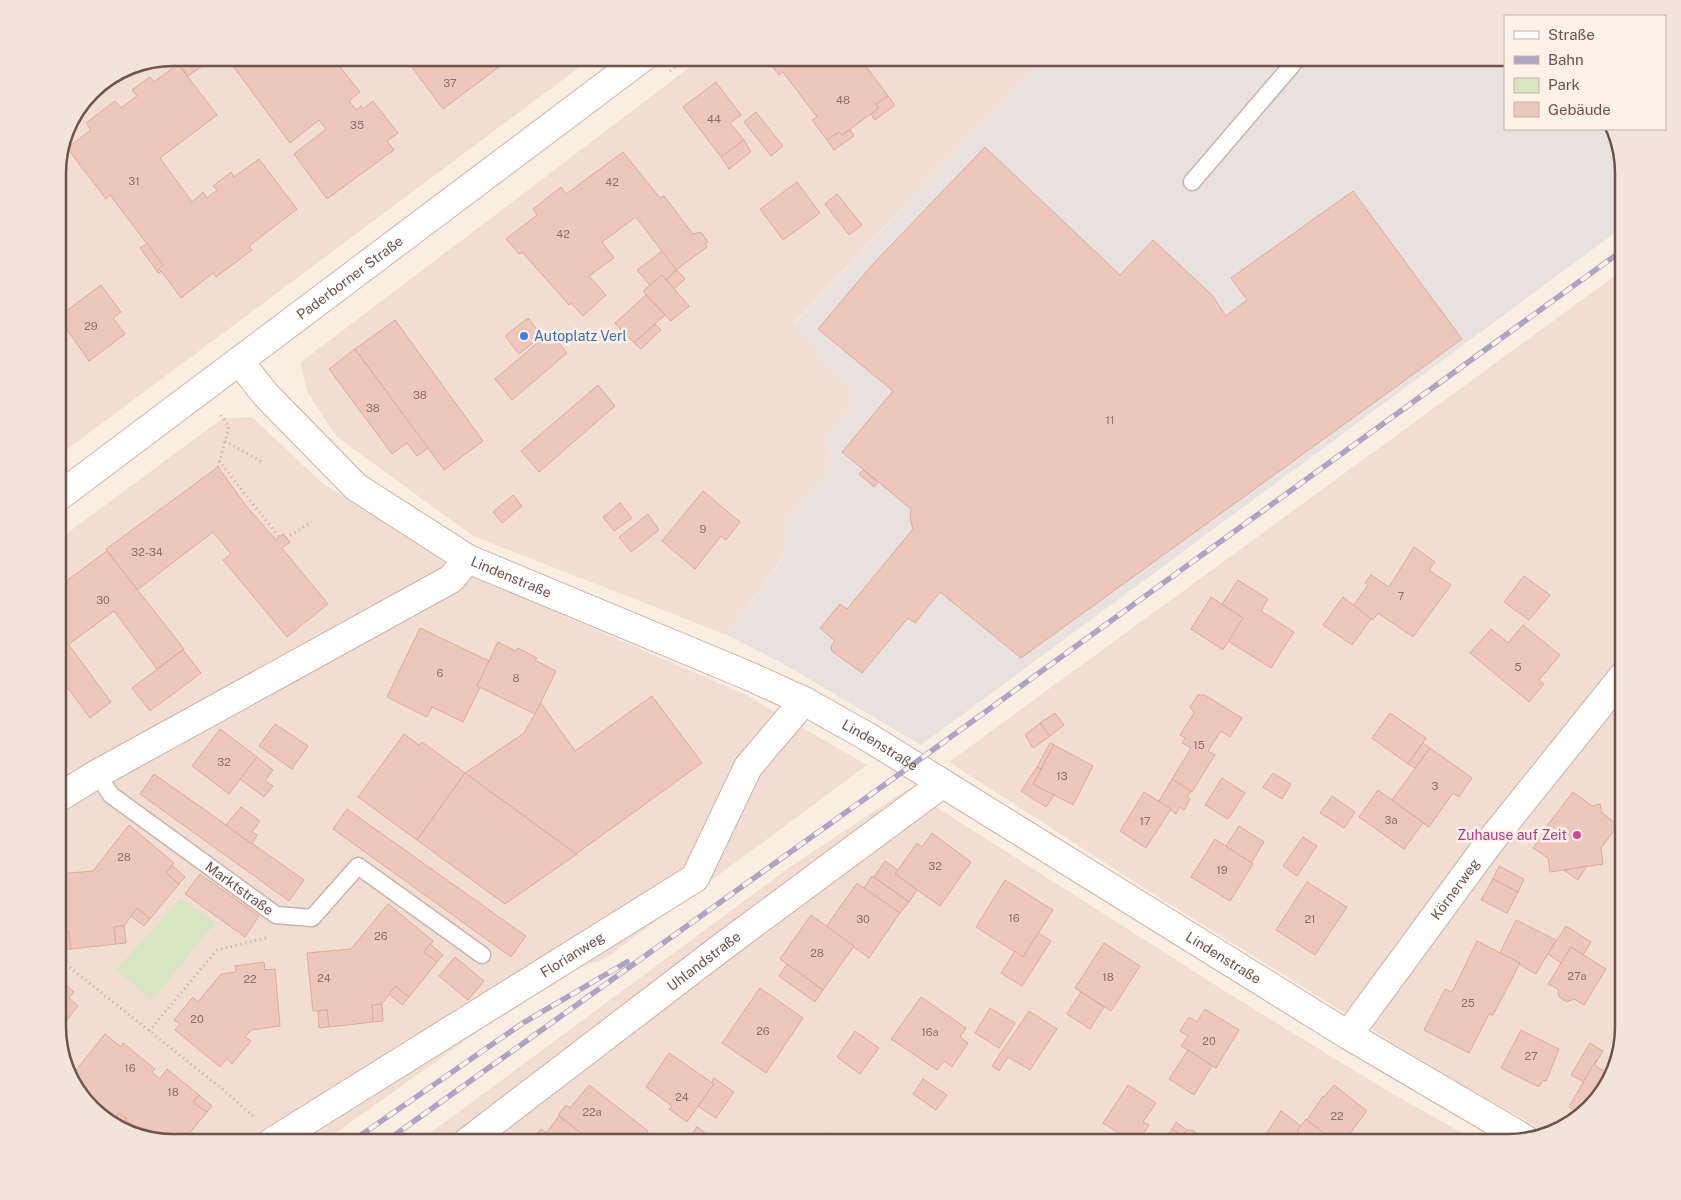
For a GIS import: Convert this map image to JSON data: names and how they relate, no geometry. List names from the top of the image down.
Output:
{
  "streets": {
    "street": [
      "Paderborner Straße",
      "Lindenstraße",
      "Körnerweg",
      "Florianweg",
      "Uhlandstraße"
    ],
    "lane": ["Marktstraße"]
  },
  "crossings": [
    ["Paderborner Straße", "Lindenstraße"],
    ["Lindenstraße", "Körnerweg"],
    ["Lindenstraße", "Florianweg"],
    ["Lindenstraße", "Uhlandstraße"]
  ],
  "places": ["Autoplatz Verl", "Zuhause auf Zeit"],
  "house_numbers": [
    "37",
    "48",
    "44",
    "35",
    "31",
    "42",
    "42",
    "29",
    "38",
    "38",
    "11",
    "9",
    "32-34",
    "7",
    "30",
    "5",
    "6",
    "8",
    "15",
    "32",
    "13",
    "3",
    "3a",
    "17",
    "28",
    "32",
    "19",
    "16",
    "30",
    "21",
    "26",
    "28",
    "27a",
    "18",
    "24",
    "22",
    "25",
    "20",
    "26",
    "16a",
    "20",
    "27",
    "16",
    "18",
    "24",
    "22a",
    "22"
  ],
  "legend": [
    "Straße",
    "Bahn",
    "Park",
    "Gebäude"
  ]
}
